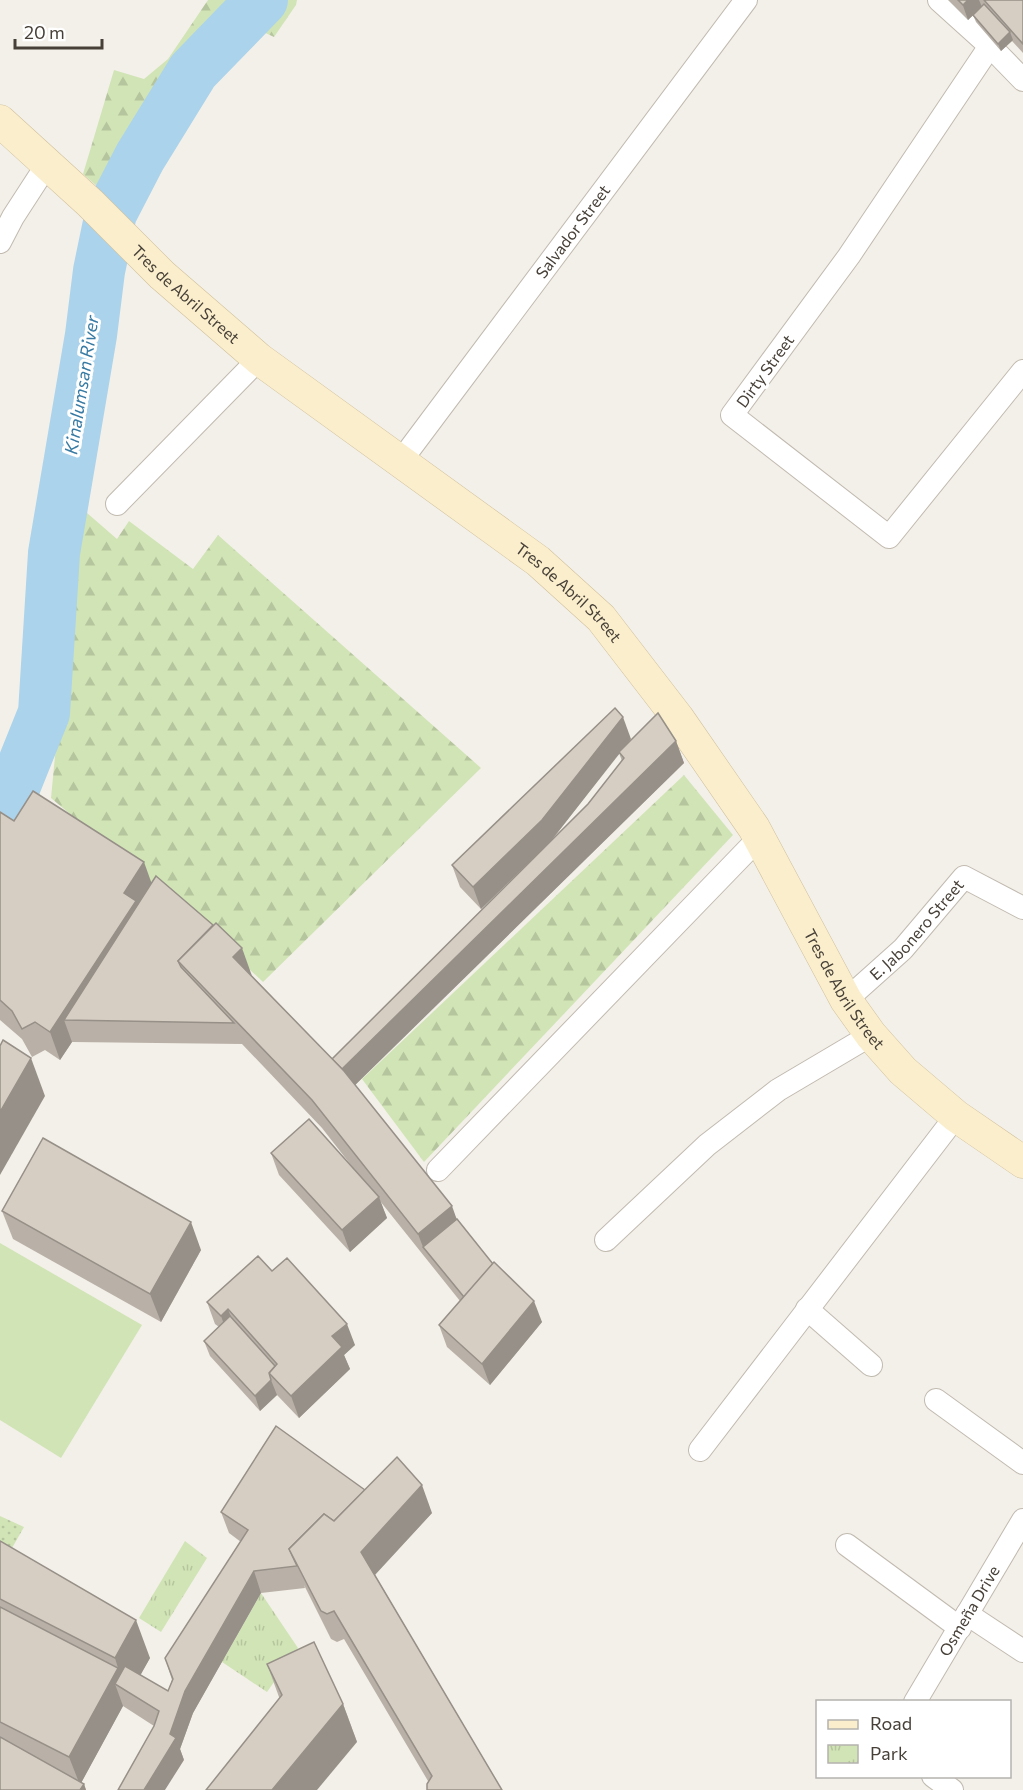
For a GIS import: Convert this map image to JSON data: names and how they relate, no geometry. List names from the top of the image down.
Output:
{
  "streets": {
    "street": [
      "Salvador Street",
      "Tres de Abril Street",
      "Dirty Street",
      "E. Jabonero Street",
      "Osmeña Drive"
    ]
  },
  "crossings": [
    ["Salvador Street", "Tres de Abril Street"],
    ["Tres de Abril Street", "E. Jabonero Street"]
  ],
  "water": ["Kinalumsan River"],
  "legend": ["Road", "Park"],
  "scale_bar": "20 m"
}
